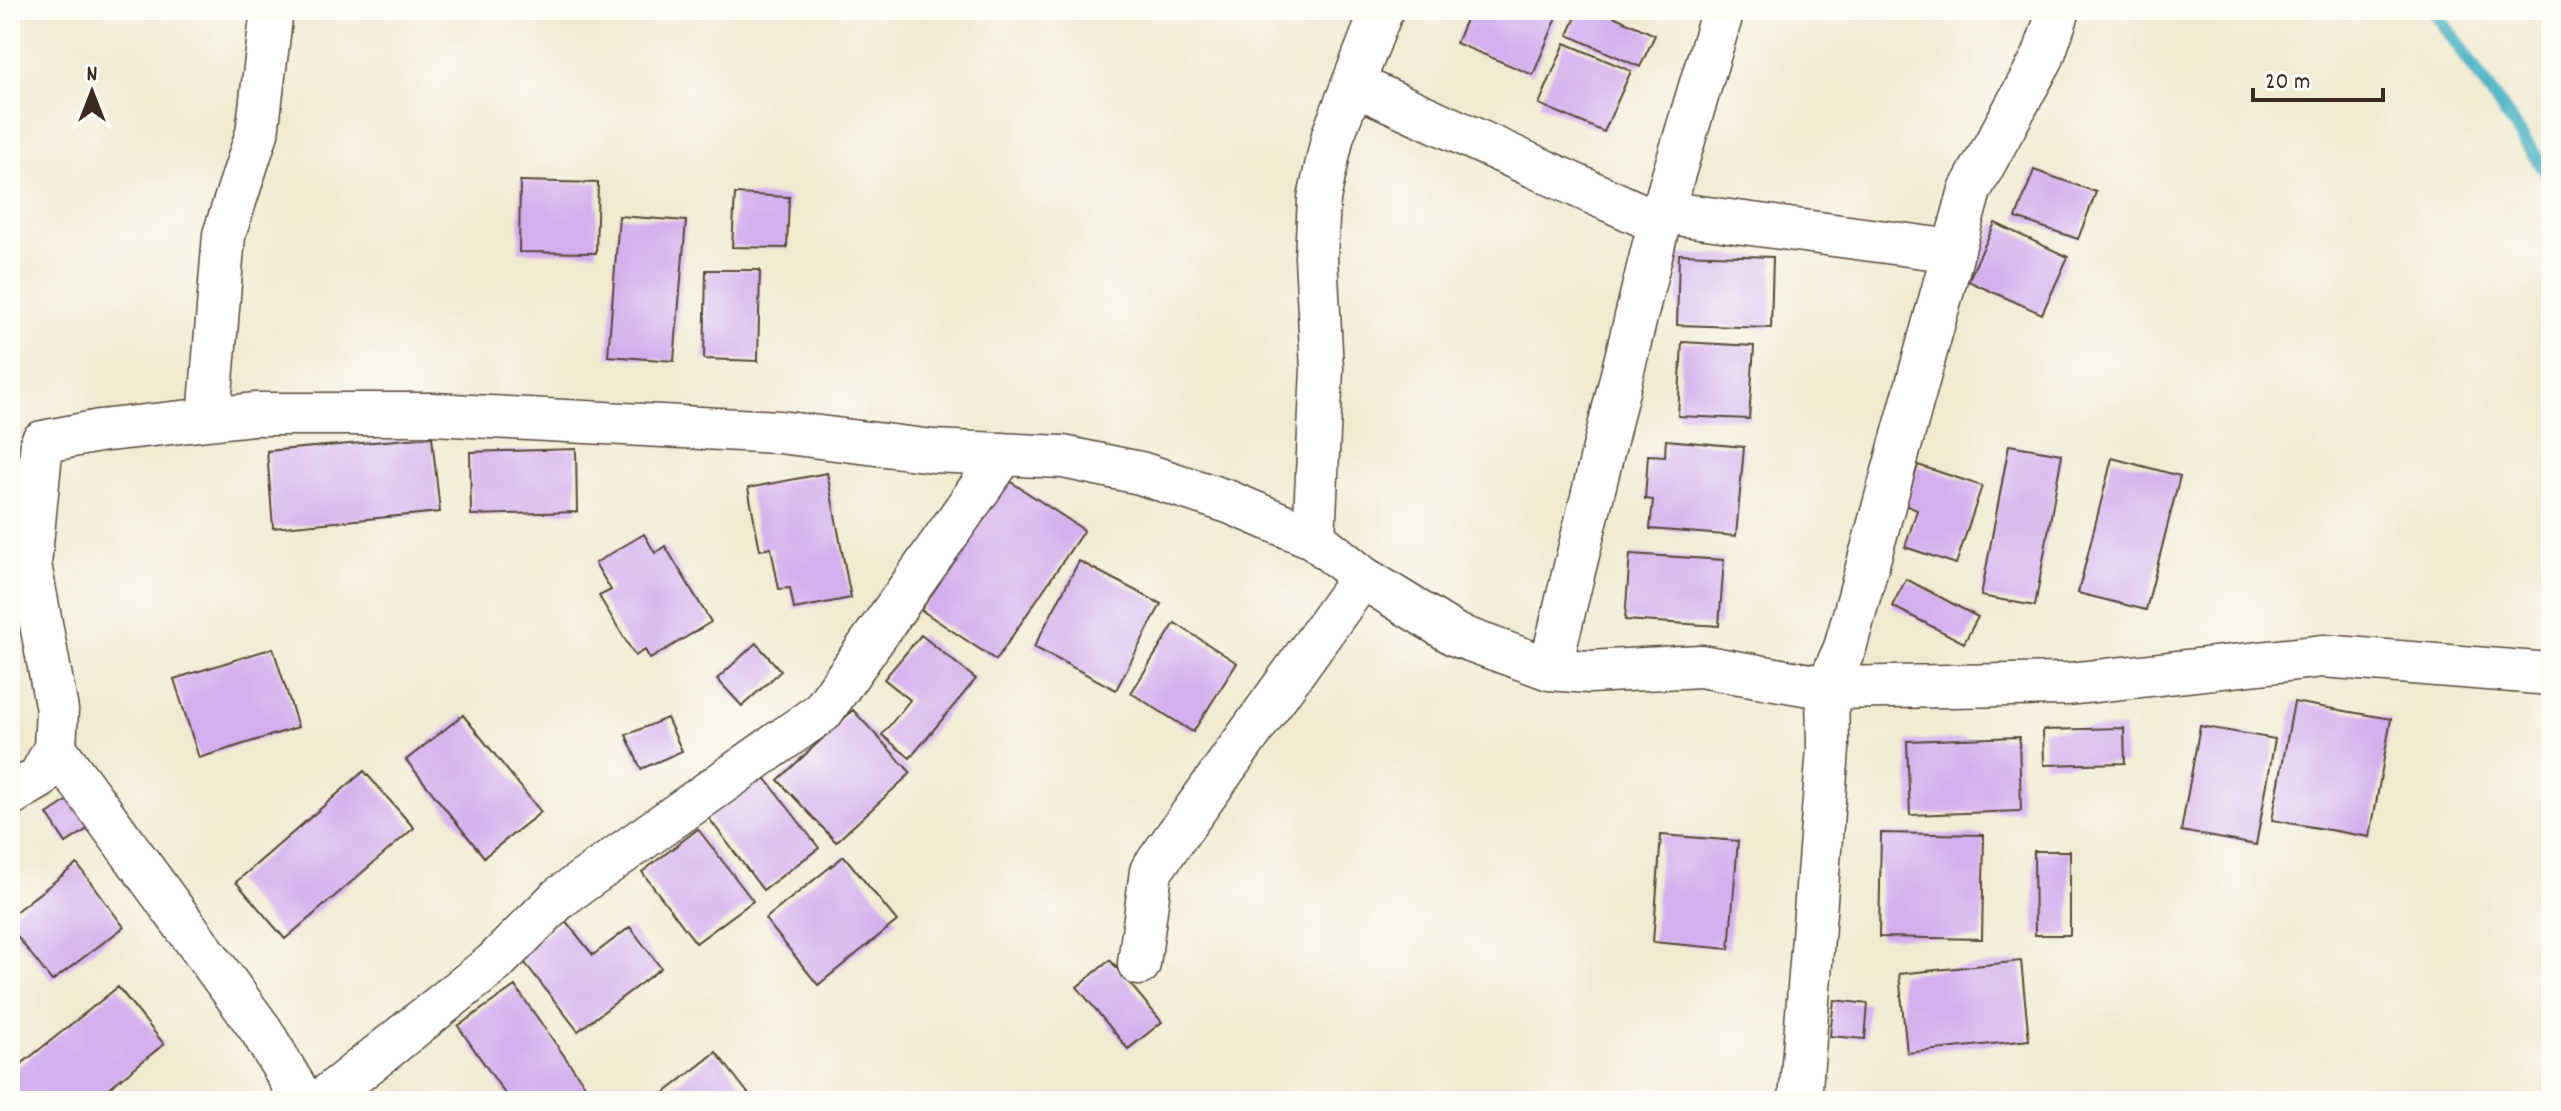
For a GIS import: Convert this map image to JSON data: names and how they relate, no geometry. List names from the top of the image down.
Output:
{
  "scale_bar": "20 m",
  "north": "top"
}
